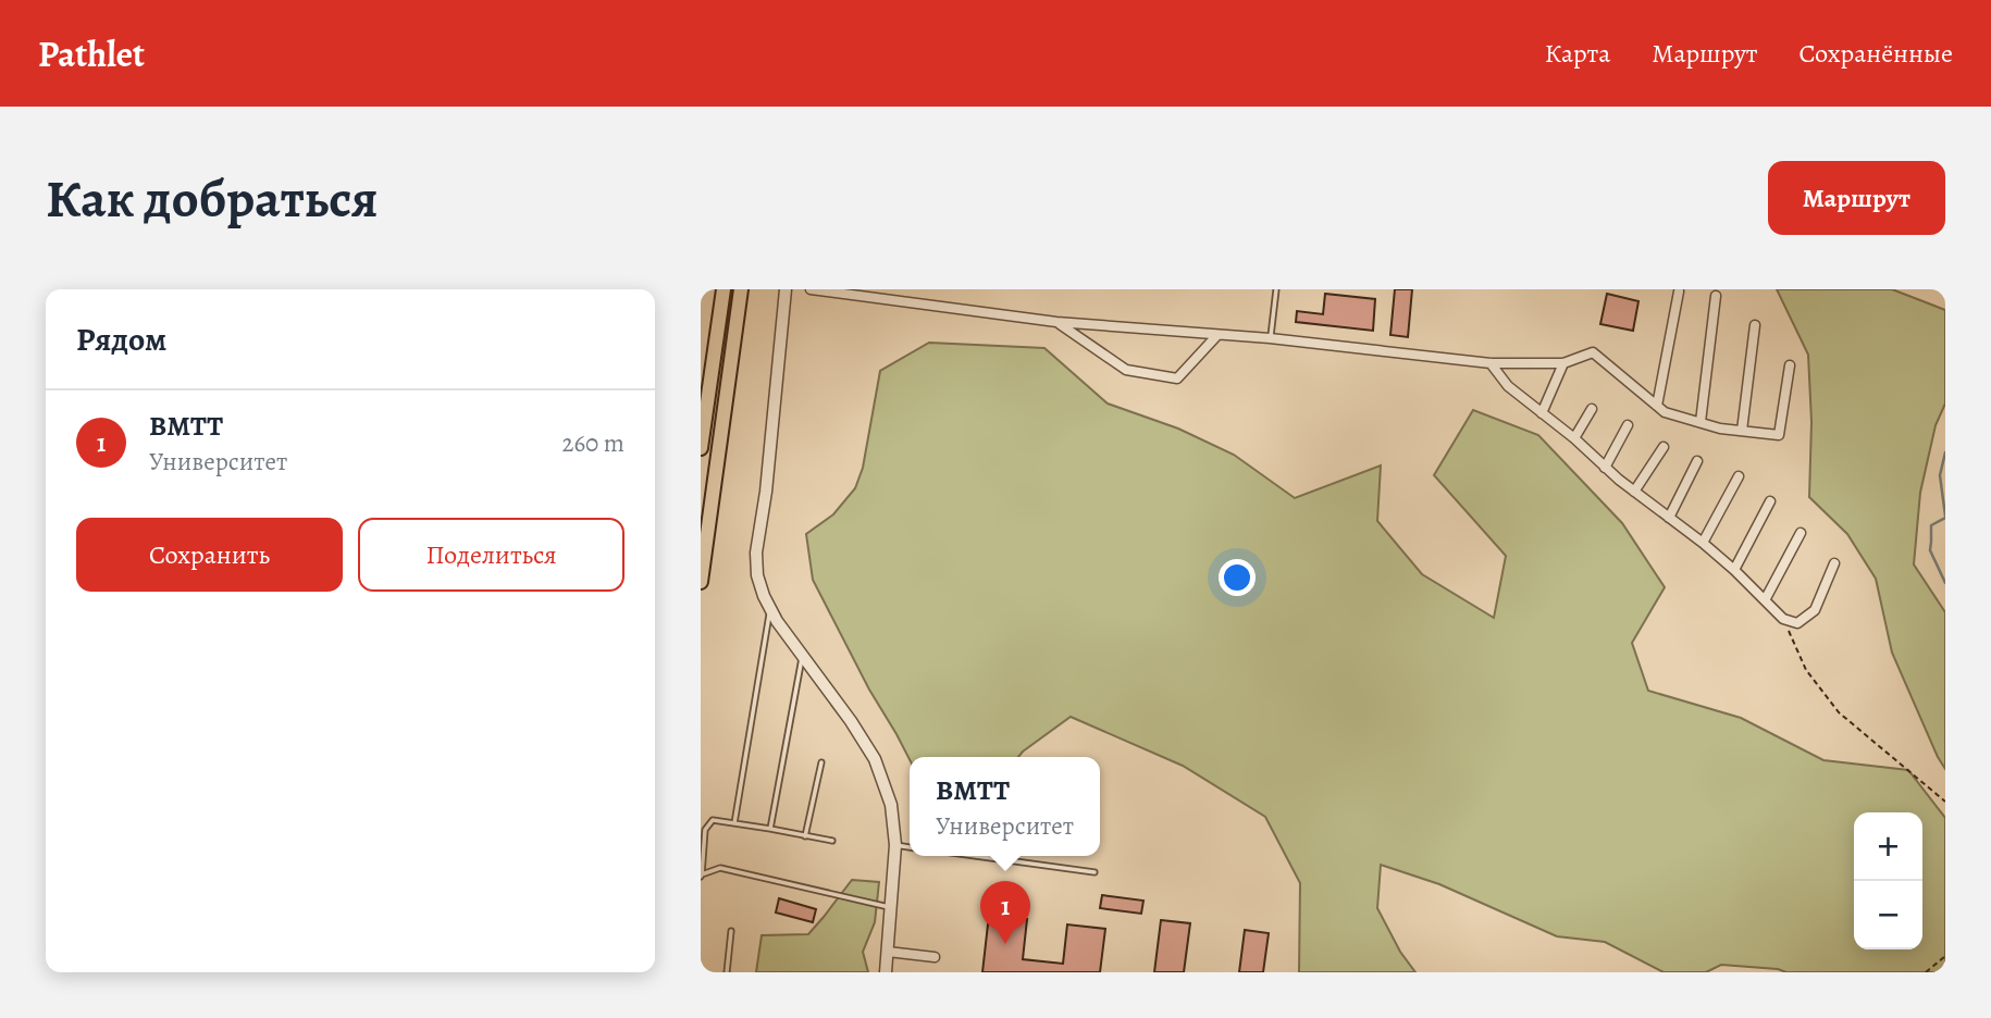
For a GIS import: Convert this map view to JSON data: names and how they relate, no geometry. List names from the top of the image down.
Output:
{
  "page": {
    "header": "Pathlet",
    "nav": ["Карта", "Маршрут", "Сохранённые"],
    "buttons": [
      "Маршрут",
      ["Сохранить", "Поделиться"]
    ],
    "title": "Как добраться",
    "heading": "Рядом",
    "list": [
      {
        "mark": "1",
        "name": "ВМТТ",
        "note": "Университет",
        "value": "260 m"
      }
    ],
    "popup": ["ВМТТ", "Университет"],
    "map_buttons": ["+", "−"],
    "pins": "1"
  }
}
